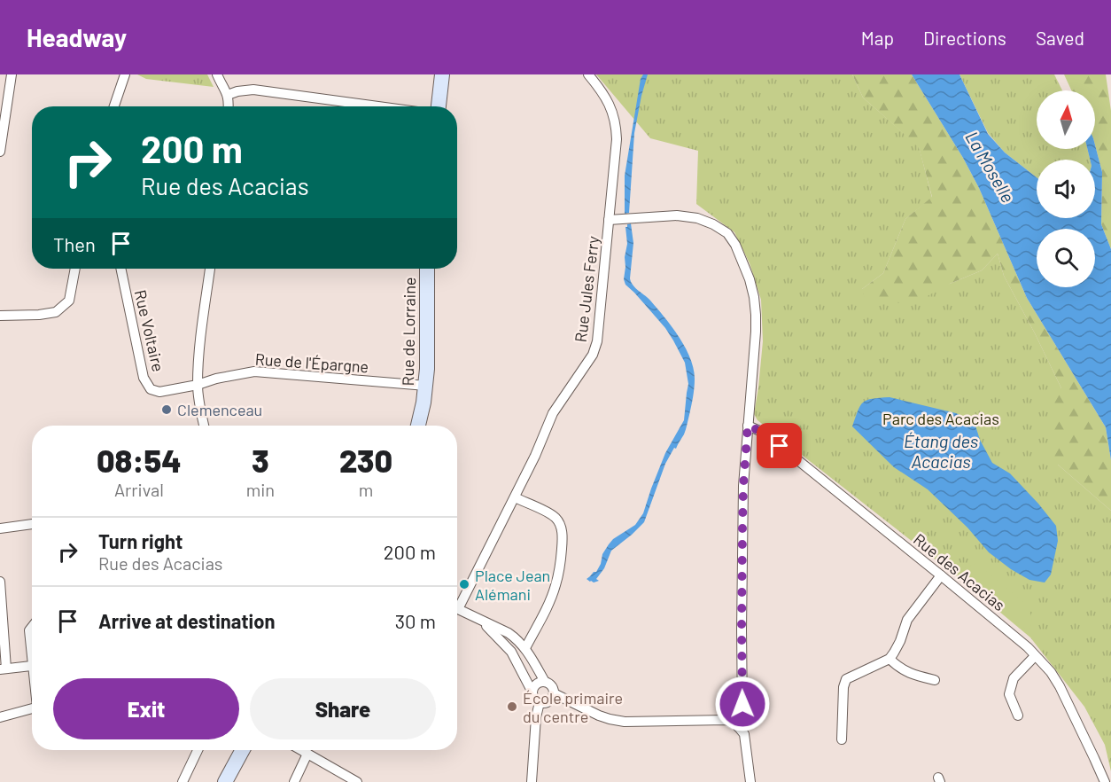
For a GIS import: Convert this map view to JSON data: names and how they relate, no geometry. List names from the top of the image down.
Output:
{
  "streets": {
    "main road": ["Rue de Lorraine"],
    "street": [
      "Rue Jules Ferry",
      "Rue Voltaire",
      "Rue de l'Épargne",
      "Rue des Acacias"
    ]
  },
  "crossings": [
    ["Rue Voltaire", "Rue de l'Épargne"],
    ["Rue de Lorraine", "Rue de l'Épargne"]
  ],
  "water": ["La Moselle", "Étang des Acacias"],
  "parks": ["Parc des Acacias"],
  "places": ["Clemenceau", "Place Jean Alémani", "École primaire du centre"],
  "north": "top",
  "page": {
    "header": "Headway",
    "nav": ["Map", "Directions", "Saved"],
    "turn": ["200 m", "Rue des Acacias"],
    "then": "Then",
    "eta": [
      "08:54",
      "Arrival",
      "3",
      "min",
      "230",
      "m"
    ],
    "list": [
      {
        "name": "Turn right",
        "note": "Rue des Acacias",
        "value": "200 m"
      },
      {
        "name": "Arrive at destination",
        "value": "30 m"
      }
    ],
    "buttons": ["Exit", "Share"]
  }
}
